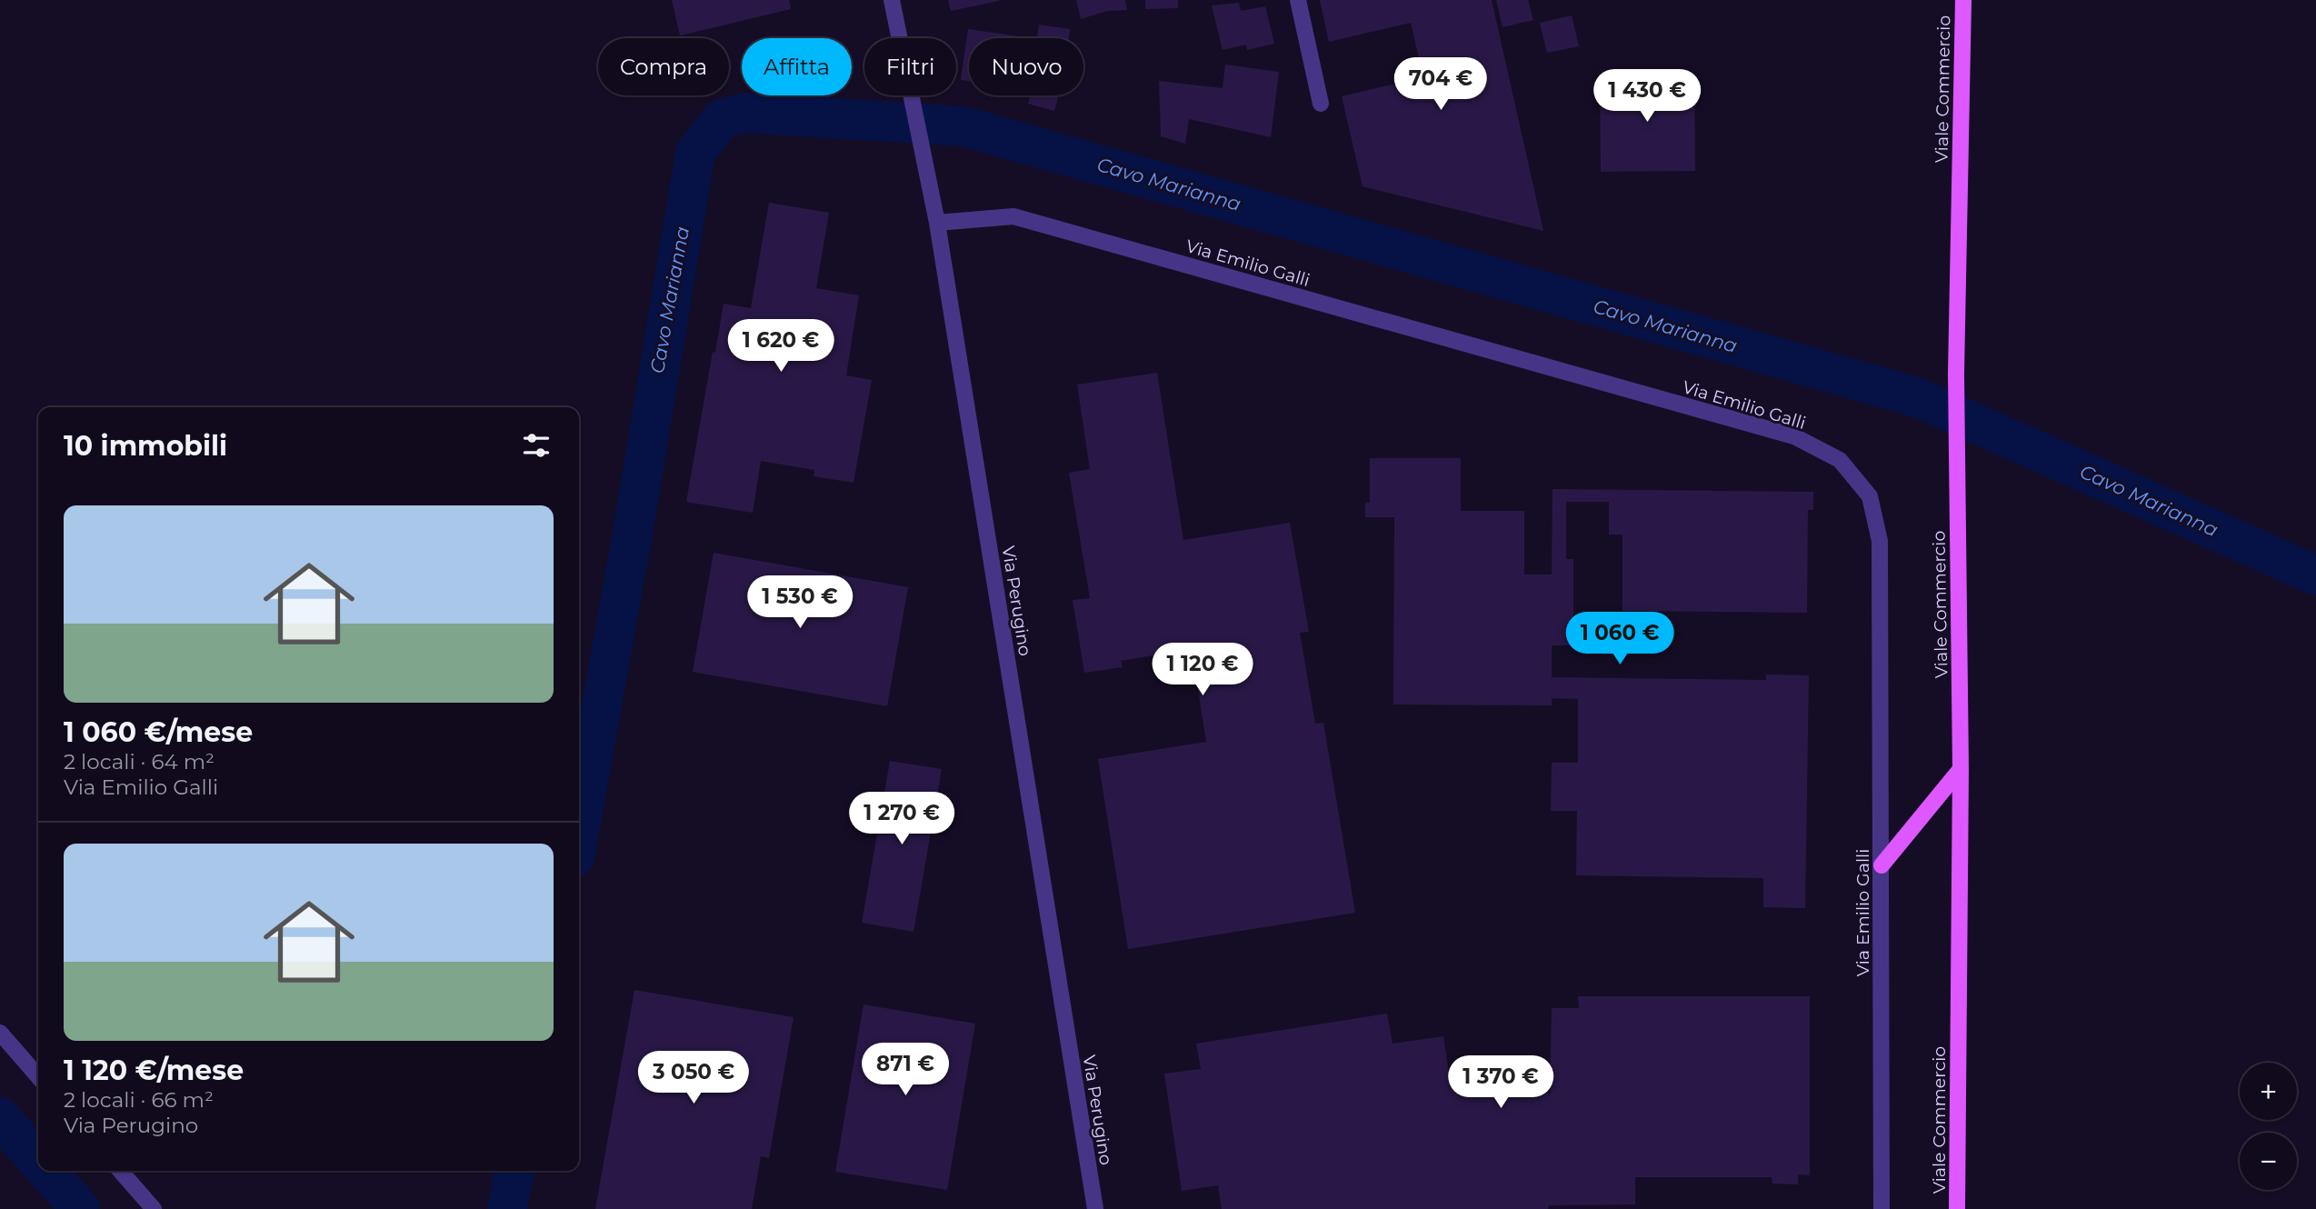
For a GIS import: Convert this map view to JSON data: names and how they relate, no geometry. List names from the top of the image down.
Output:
{
  "streets": {
    "main road": ["Viale Commercio"],
    "street": ["Via Emilio Galli", "Via Perugino"]
  },
  "crossings": [
    ["Via Emilio Galli", "Via Perugino"]
  ],
  "water": ["Cavo Marianna"],
  "page": {
    "chip": [
      "Compra",
      "Affitta",
      "Filtri",
      "Nuovo"
    ],
    "price": [
      "704 €",
      "1 430 €",
      "1 620 €",
      "1 530 €",
      "1 060 €",
      "1 120 €",
      "1 270 €",
      "871 €",
      "3 050 €",
      "1 370 €"
    ],
    "heading": "10 immobili",
    "list": [
      {
        "name": "1 060 €/mese",
        "note": "2 locali · 64 m² · Via Emilio Galli"
      },
      {
        "name": "1 120 €/mese",
        "note": "2 locali · 66 m² · Via Perugino"
      }
    ],
    "map_buttons": ["+", "−"]
  }
}
